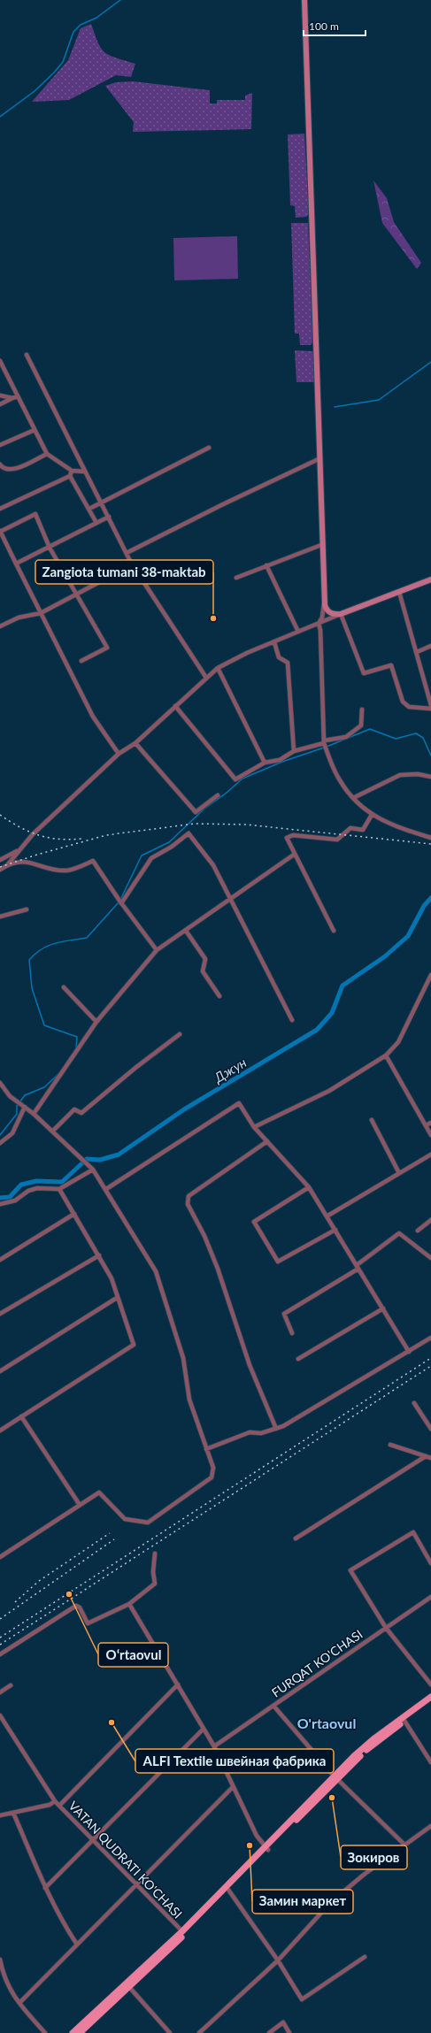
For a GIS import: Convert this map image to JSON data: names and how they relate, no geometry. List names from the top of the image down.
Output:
{
  "streets": {
    "street": ["FURQAT KO'CHASI", "VATAN QUDRATI KO'CHASI"]
  },
  "districts": ["O'rtaovul"],
  "water": ["Джун"],
  "places": [
    "Zangiota tumani 38-maktab",
    "Oʻrtaovul",
    "ALFI Textile швейная фабрика",
    "Зокиров",
    "Замин маркет"
  ],
  "scale_bar": "100 m"
}
